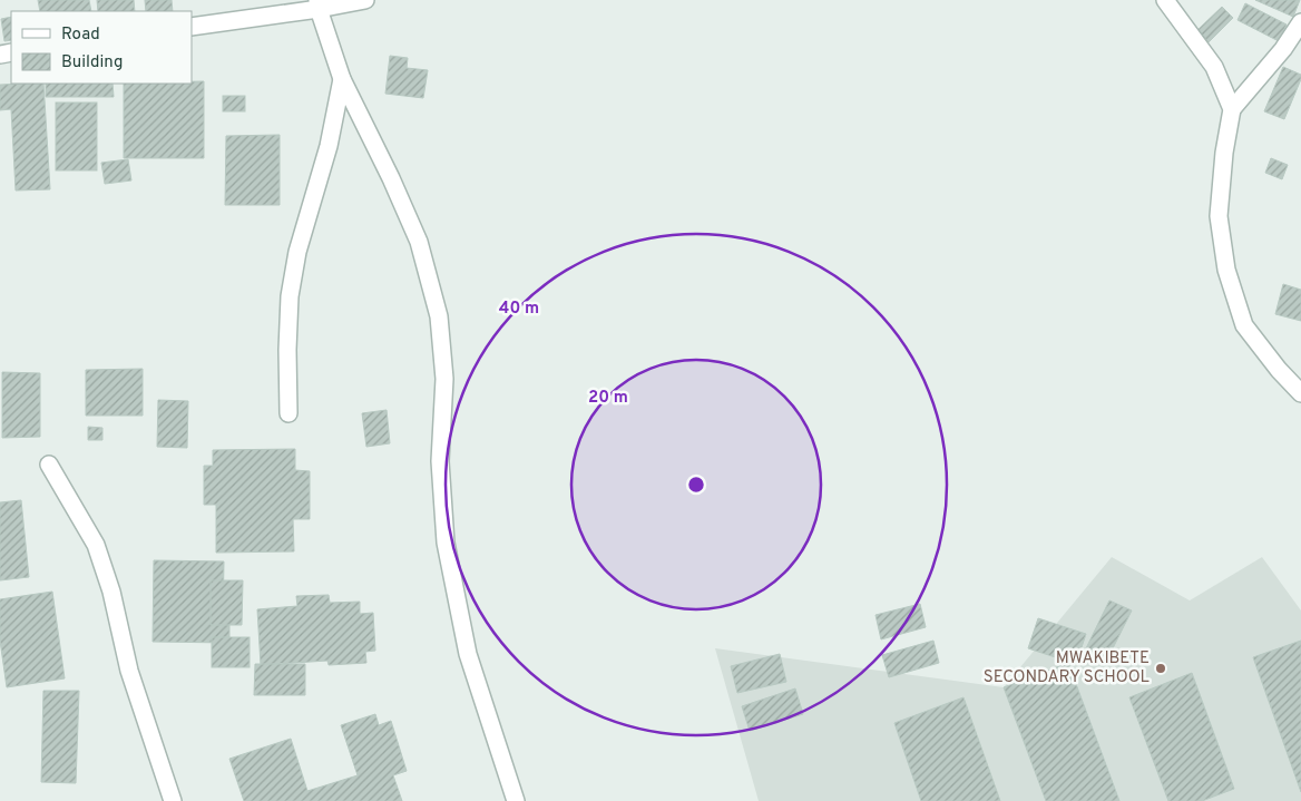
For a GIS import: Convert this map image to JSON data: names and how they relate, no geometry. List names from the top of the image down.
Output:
{
  "places": ["MWAKIBETE SECONDARY SCHOOL"],
  "legend": ["Road", "Building"],
  "rings": ["40 m", "20 m"]
}
